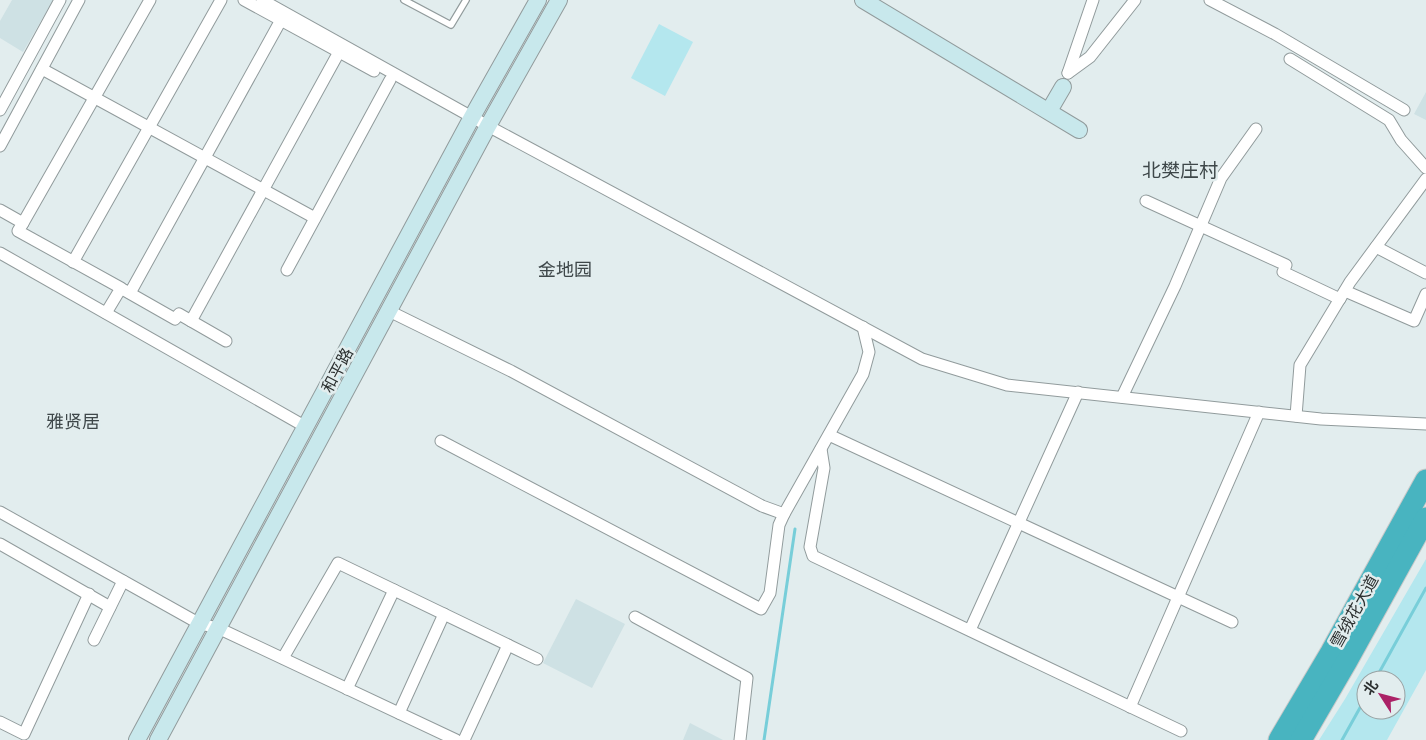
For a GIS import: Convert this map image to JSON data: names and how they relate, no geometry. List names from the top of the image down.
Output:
{
  "streets": {
    "highway": ["雪绒花大道"],
    "street": ["和平路"]
  },
  "districts": ["北樊庄村", "金地园", "雅贤居"],
  "north": "top left"
}
